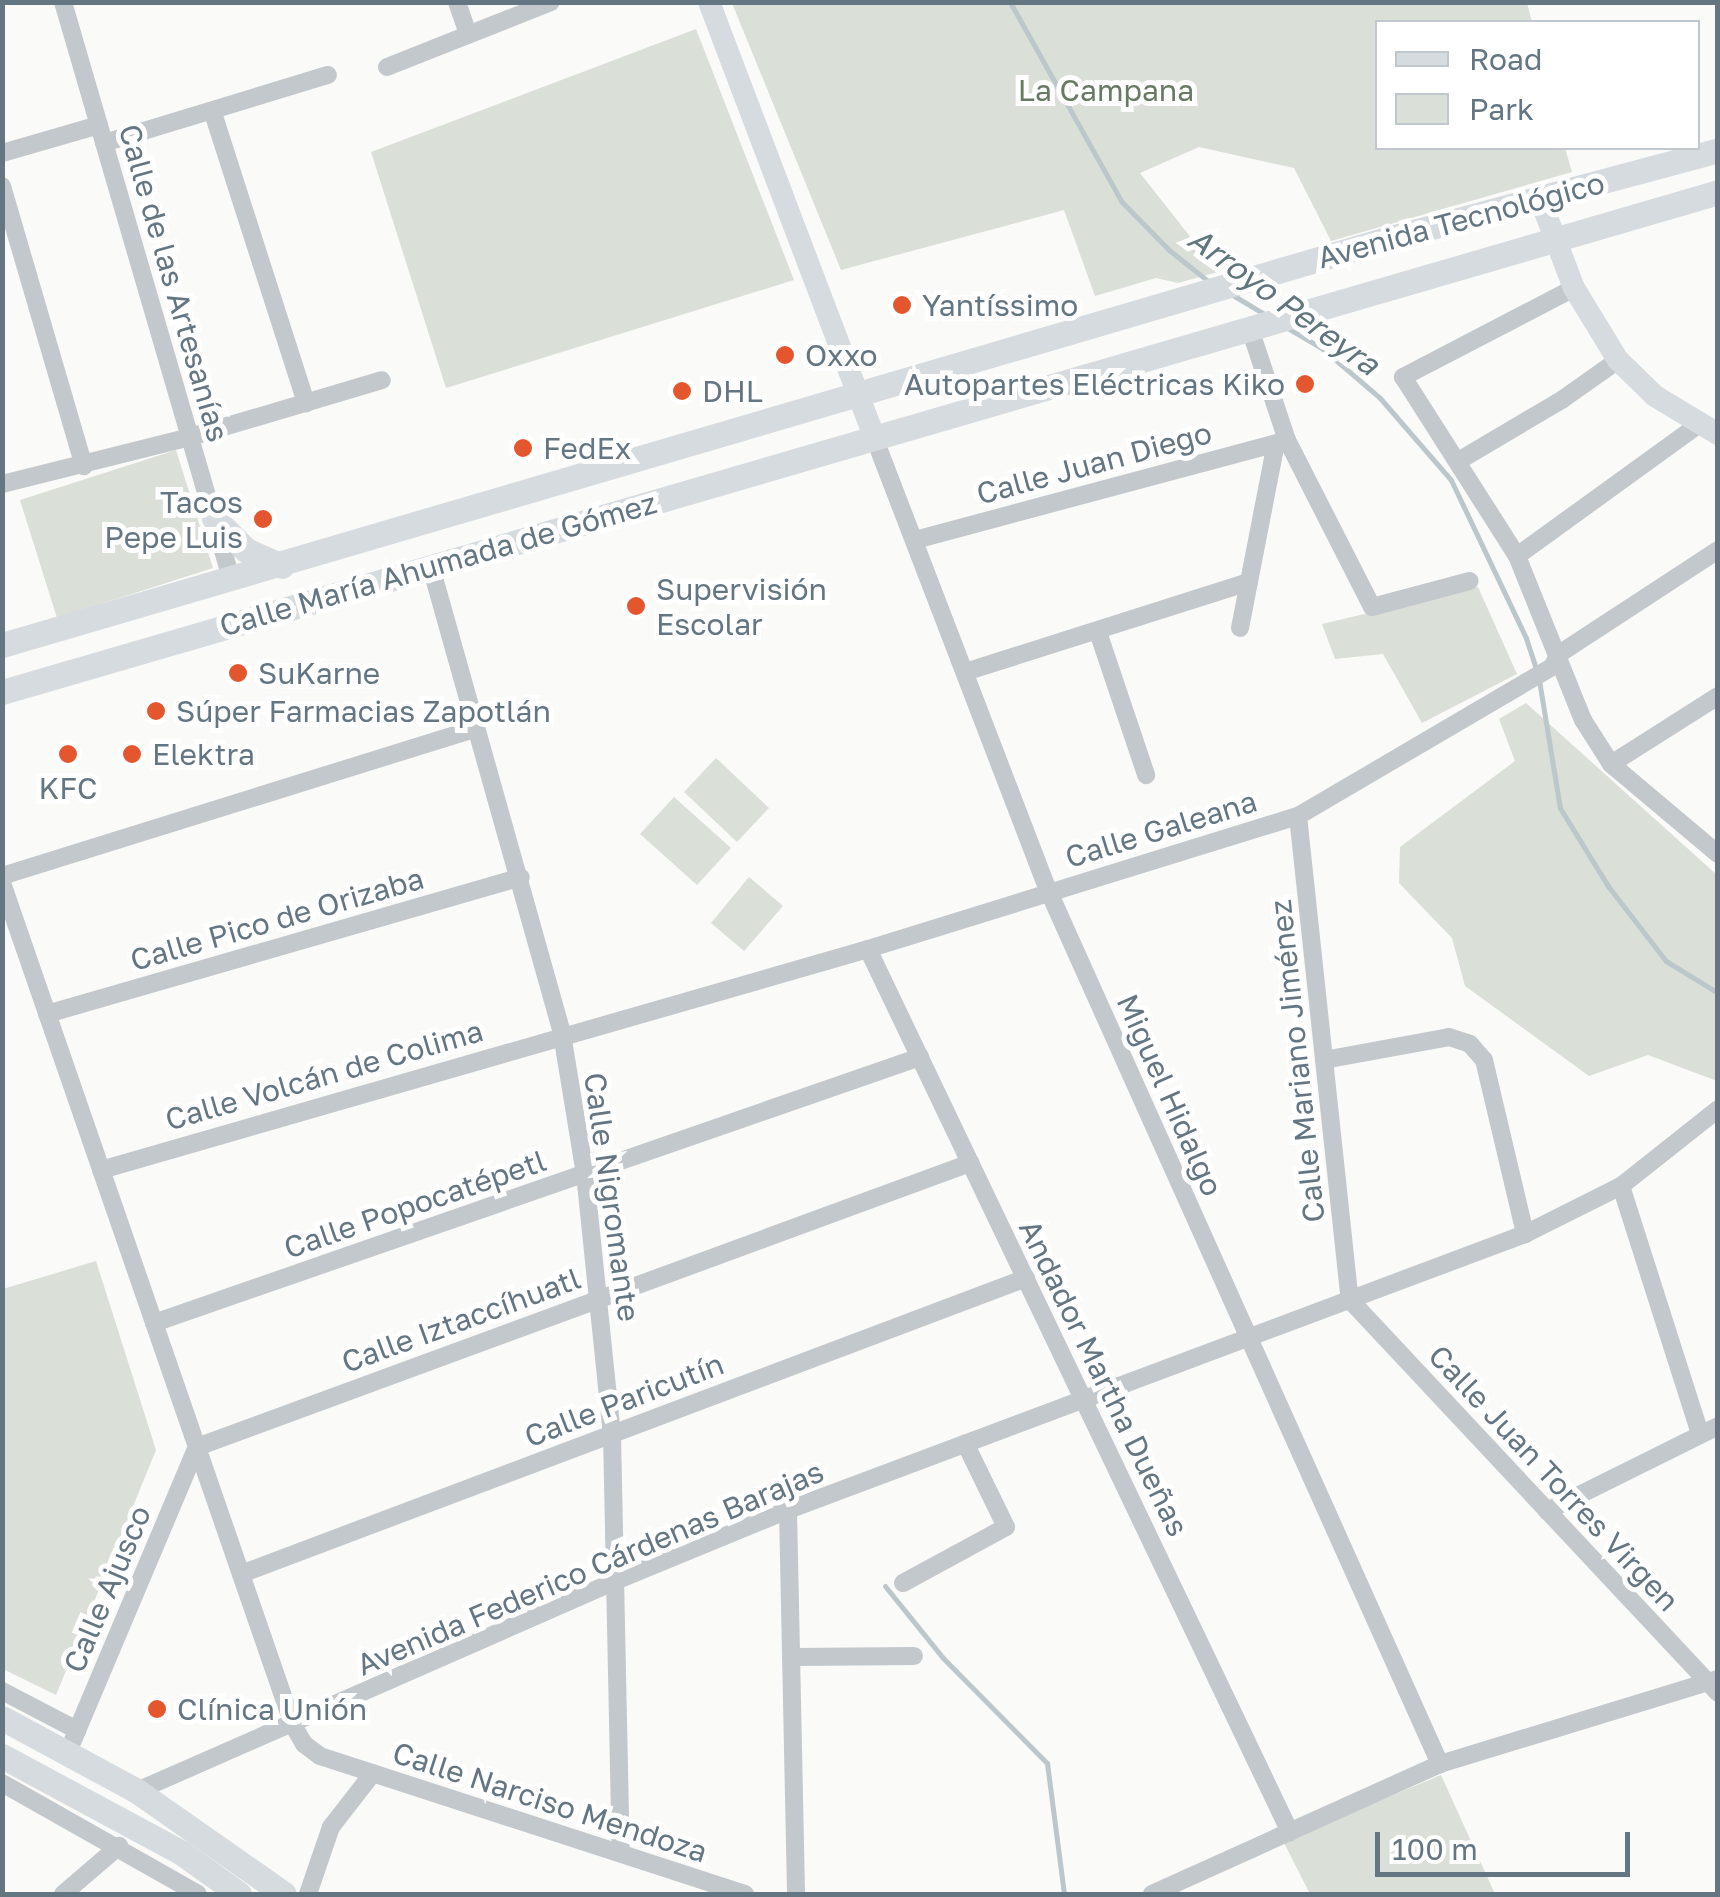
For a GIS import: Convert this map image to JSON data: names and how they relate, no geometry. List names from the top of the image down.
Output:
{
  "streets": {
    "main road": ["Avenida Tecnológico", "Calle María Ahumada de Gómez"],
    "street": [
      "Calle de las Artesanías",
      "Calle Juan Diego",
      "Calle Galeana",
      "Calle Pico de Orizaba",
      "Calle Mariano Jiménez",
      "Calle Volcán de Colima",
      "Miguel Hidalgo",
      "Calle Nigromante",
      "Calle Popocatépetl",
      "Calle Iztaccíhuatl",
      "Andador Martha Dueñas",
      "Calle Paricutín",
      "Calle Juan Torres Virgen",
      "Avenida Federico Cárdenas Barajas",
      "Calle Ajusco",
      "Calle Narciso Mendoza"
    ]
  },
  "crossings": [
    ["Avenida Tecnológico", "Calle María Ahumada de Gómez"],
    ["Avenida Tecnológico", "Miguel Hidalgo"],
    ["Calle de las Artesanías", "Calle María Ahumada de Gómez"],
    ["Calle Juan Diego", "Miguel Hidalgo"],
    ["Calle María Ahumada de Gómez", "Miguel Hidalgo"],
    ["Calle María Ahumada de Gómez", "Calle Nigromante"],
    ["Calle Galeana", "Calle Mariano Jiménez"],
    ["Calle Galeana", "Calle Volcán de Colima"],
    ["Calle Galeana", "Miguel Hidalgo"],
    ["Calle Galeana", "Calle Nigromante"],
    ["Calle Galeana", "Andador Martha Dueñas"],
    ["Calle Pico de Orizaba", "Calle Nigromante"],
    ["Calle Mariano Jiménez", "Calle Juan Torres Virgen"],
    ["Calle Mariano Jiménez", "Avenida Federico Cárdenas Barajas"],
    ["Calle Volcán de Colima", "Calle Nigromante"],
    ["Miguel Hidalgo", "Avenida Federico Cárdenas Barajas"],
    ["Calle Nigromante", "Calle Popocatépetl"],
    ["Calle Nigromante", "Calle Iztaccíhuatl"],
    ["Calle Nigromante", "Calle Paricutín"],
    ["Calle Nigromante", "Avenida Federico Cárdenas Barajas"],
    ["Calle Nigromante", "Calle Narciso Mendoza"],
    ["Calle Popocatépetl", "Andador Martha Dueñas"],
    ["Calle Iztaccíhuatl", "Andador Martha Dueñas"],
    ["Calle Iztaccíhuatl", "Calle Ajusco"],
    ["Andador Martha Dueñas", "Calle Paricutín"],
    ["Andador Martha Dueñas", "Avenida Federico Cárdenas Barajas"],
    ["Calle Juan Torres Virgen", "Avenida Federico Cárdenas Barajas"],
    ["Avenida Federico Cárdenas Barajas", "Calle Narciso Mendoza"]
  ],
  "water": ["Arroyo Pereyra"],
  "parks": ["La Campana"],
  "places": [
    "Yantíssimo",
    "Oxxo",
    "Autopartes Eléctricas Kiko",
    "DHL",
    "FedEx",
    "Tacos Pepe Luis",
    "Supervisión Escolar",
    "SuKarne",
    "Súper Farmacias Zapotlán",
    "KFC",
    "Elektra",
    "Clínica Unión"
  ],
  "legend": ["Road", "Park"],
  "scale_bar": "100 m"
}
